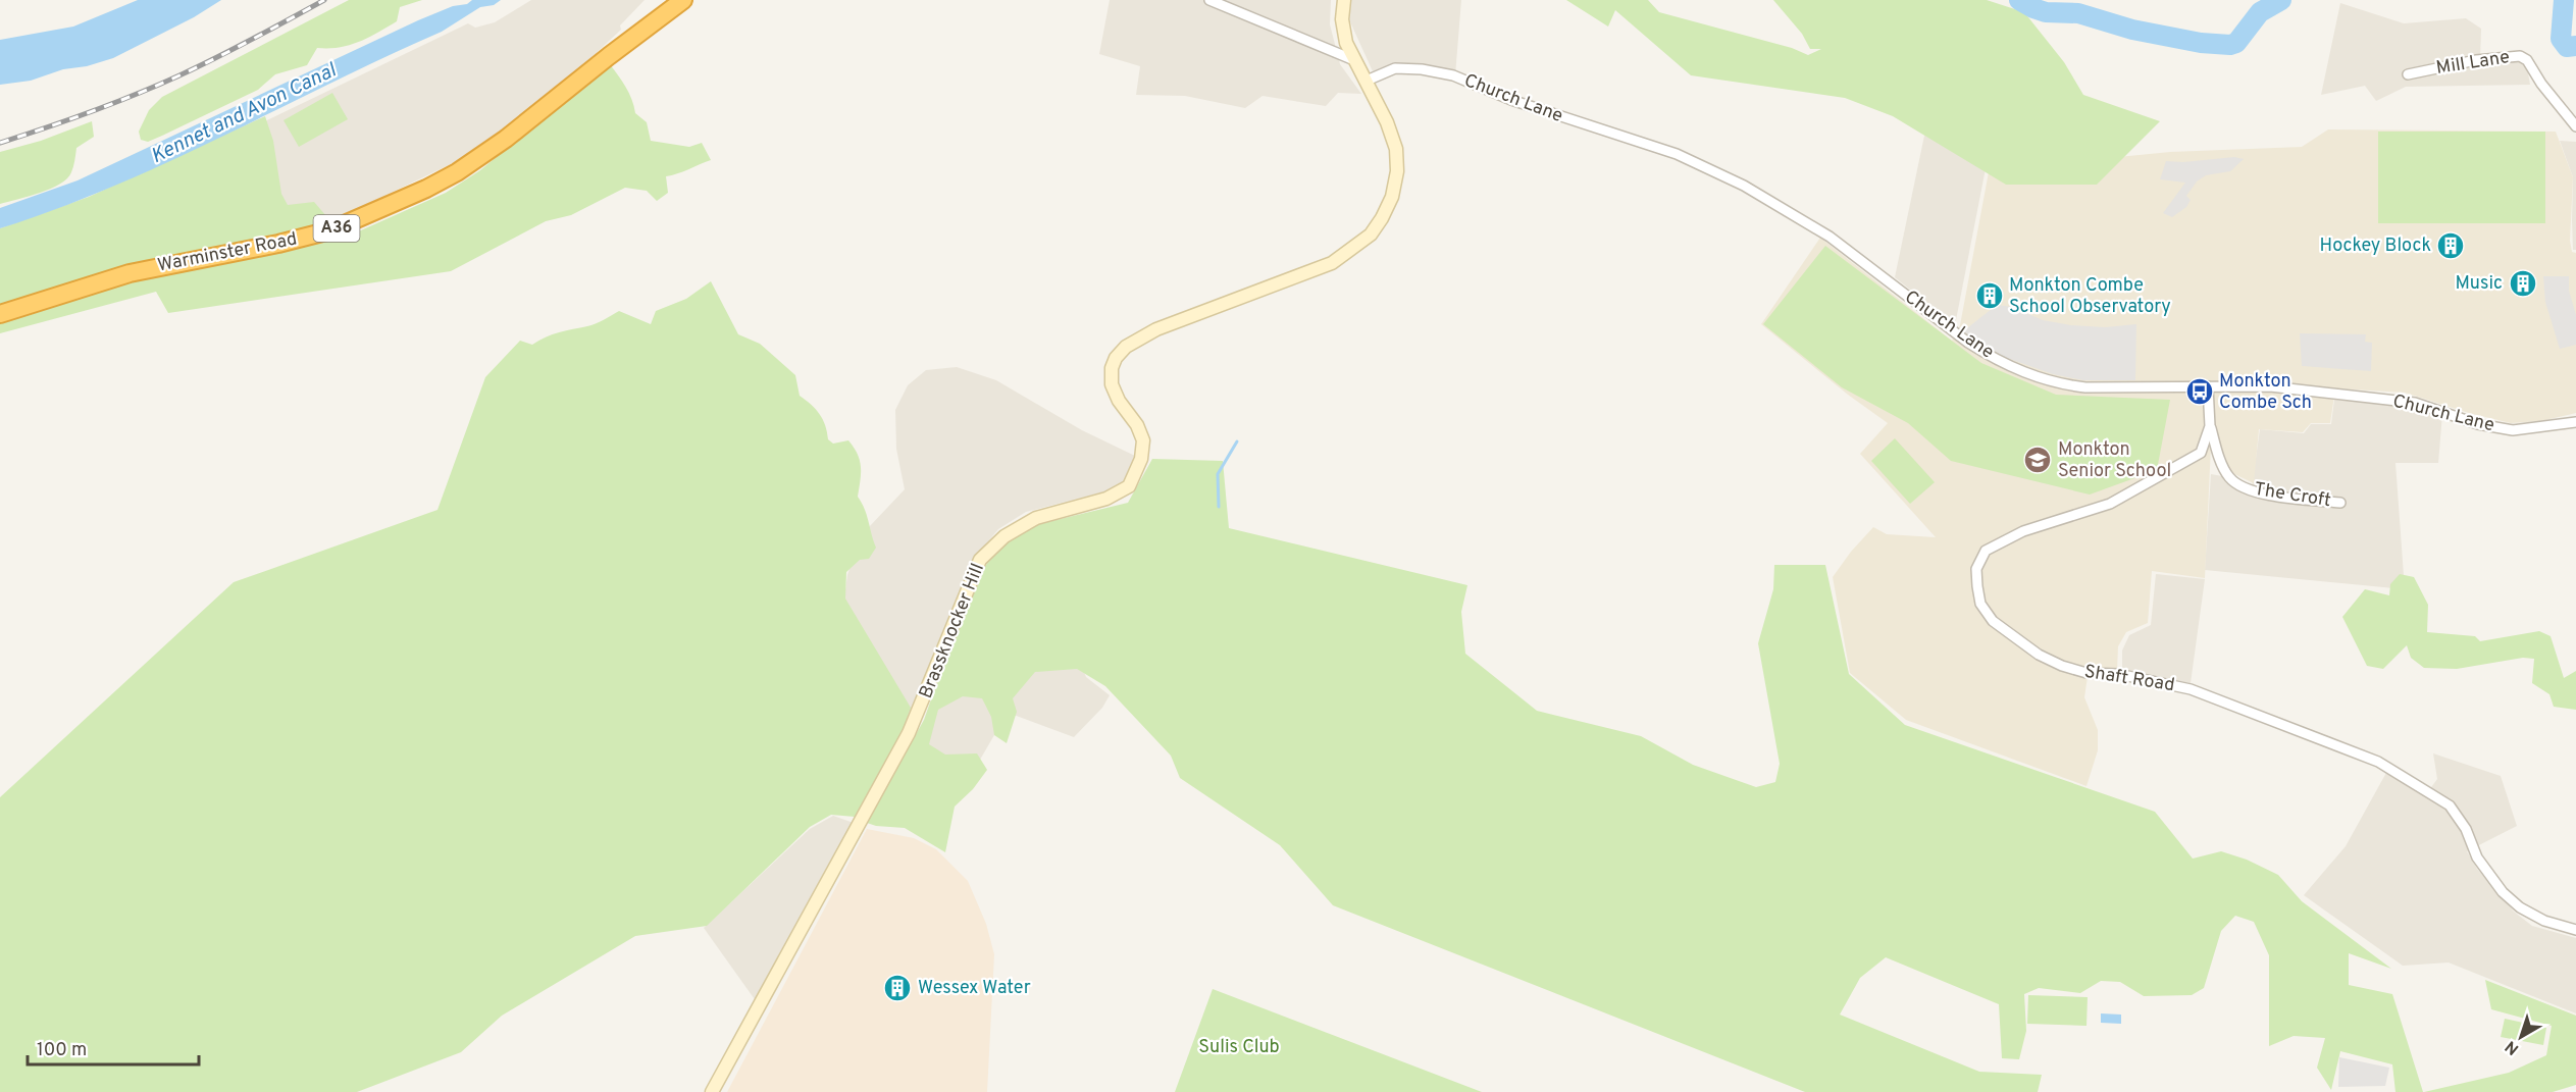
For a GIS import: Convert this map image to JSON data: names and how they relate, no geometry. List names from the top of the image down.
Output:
{
  "streets": {
    "highway": ["A36", "Warminster Road"],
    "street": [
      "Mill Lane",
      "Church Lane",
      "The Croft",
      "Brassknocker Hill",
      "Shaft Road"
    ]
  },
  "crossings": [
    ["Church Lane", "Brassknocker Hill"],
    ["Church Lane", "Shaft Road"],
    ["The Croft", "Shaft Road"]
  ],
  "water": ["Kennet and Avon Canal"],
  "parks": ["Sulis Club"],
  "places": {
    "building": [
      "Hockey Block",
      "Music",
      "Monkton Combe School Observatory",
      "Wessex Water"
    ],
    "bus stop": ["Monkton Combe Sch"],
    "school or university": ["Monkton Senior School"]
  },
  "scale_bar": "100 m",
  "north": "bottom left"
}
